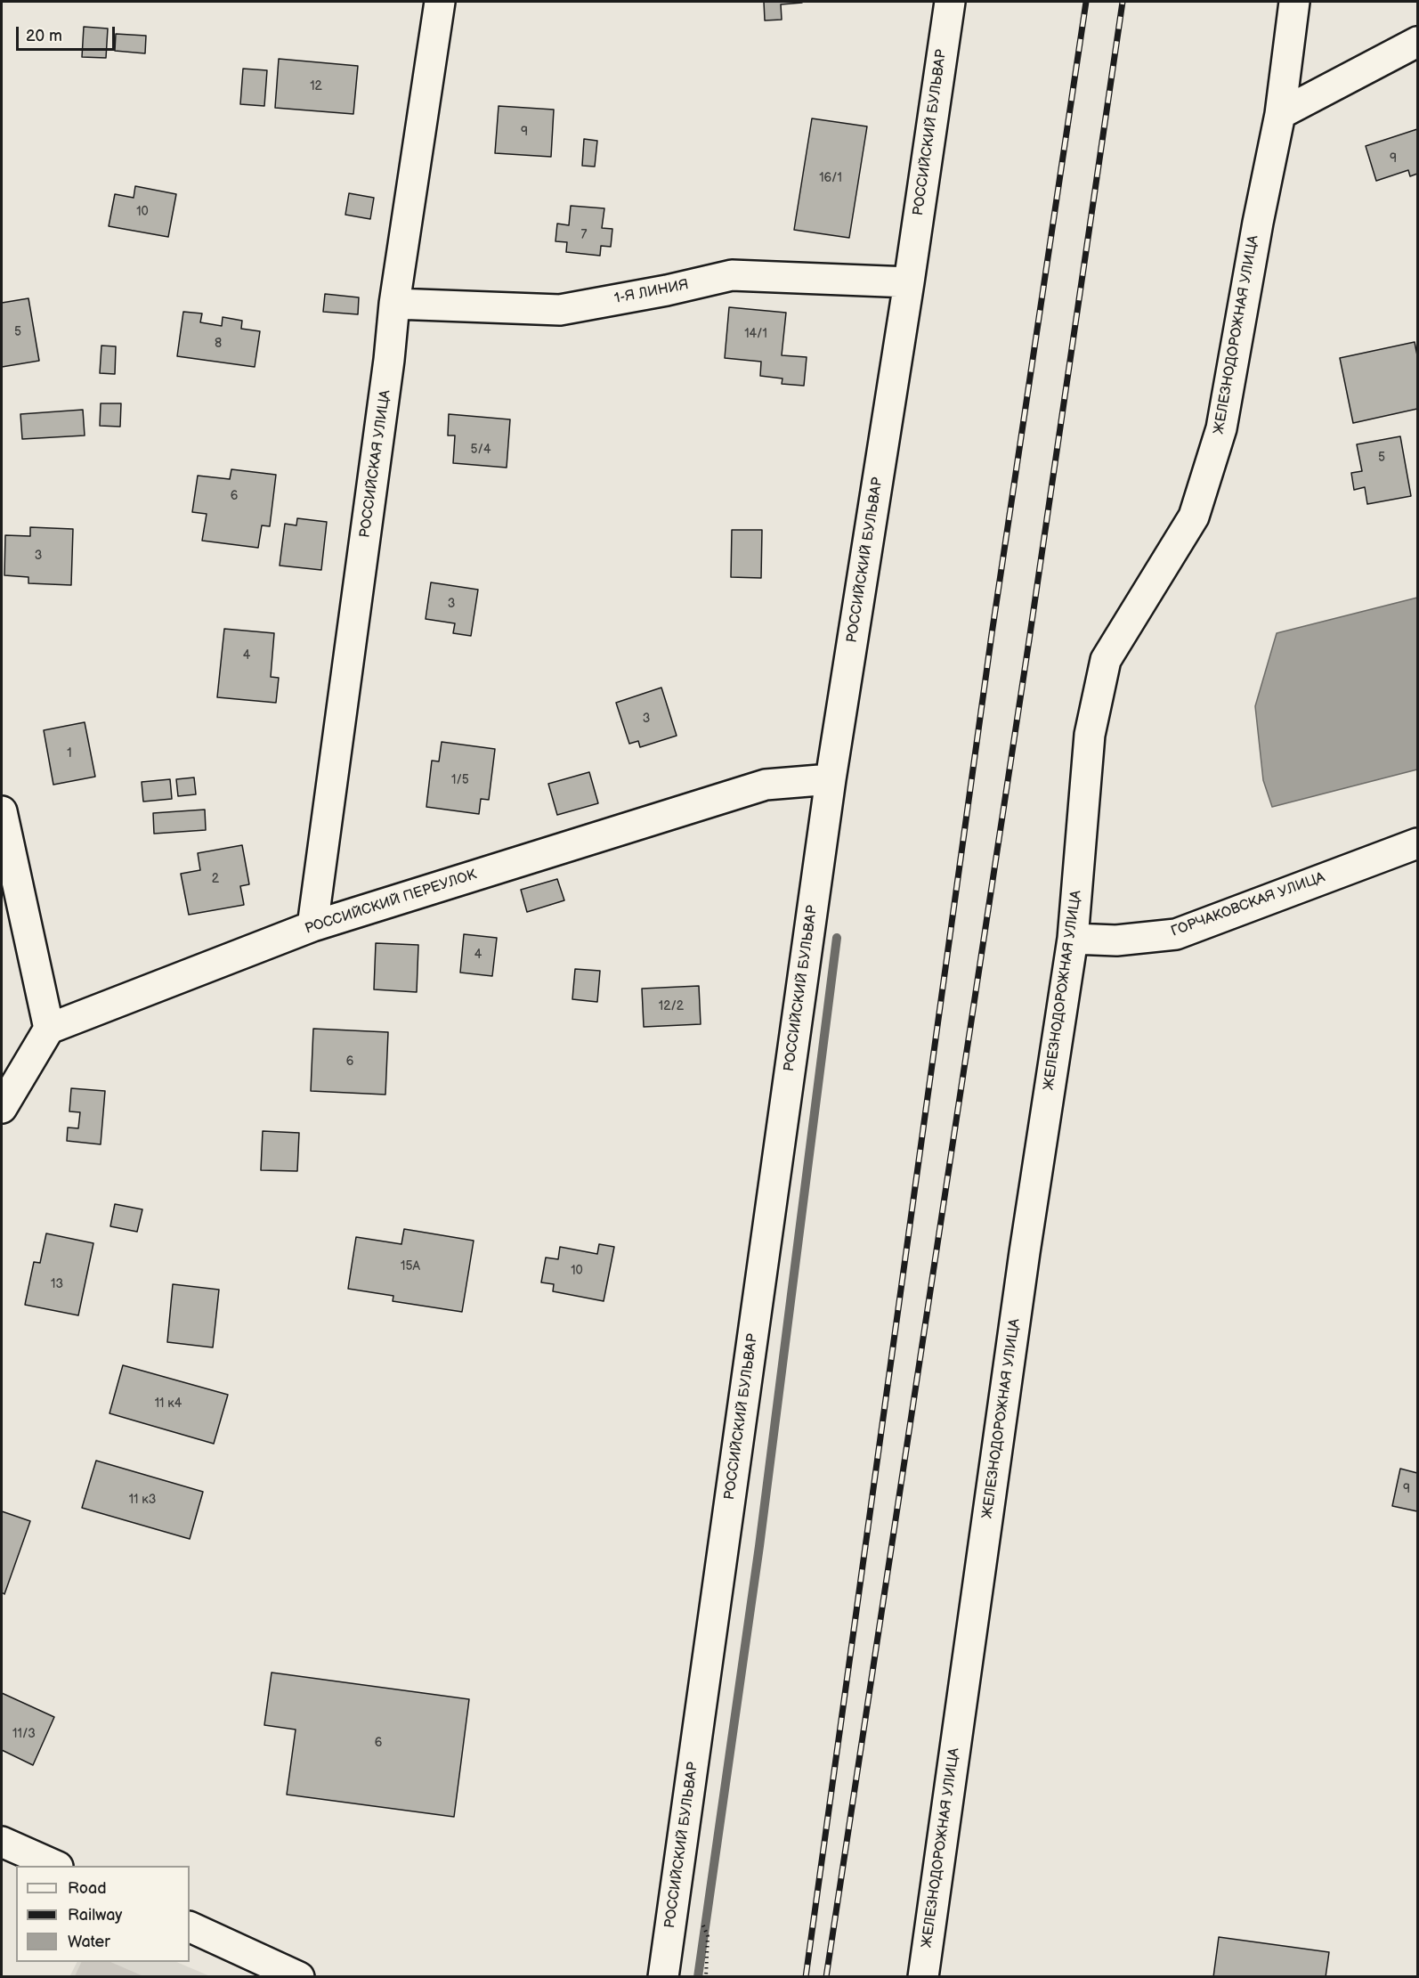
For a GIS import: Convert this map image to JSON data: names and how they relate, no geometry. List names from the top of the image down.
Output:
{
  "streets": {
    "street": [
      "РОССИЙСКИЙ БУЛЬВАР",
      "1-Я ЛИНИЯ",
      "ЖЕЛЕЗНОДОРОЖНАЯ УЛИЦА",
      "РОССИЙСКАЯ УЛИЦА",
      "РОССИЙСКИЙ ПЕРЕУЛОК",
      "ГОРЧАКОВСКАЯ УЛИЦА"
    ]
  },
  "crossings": [
    ["РОССИЙСКИЙ БУЛЬВАР", "1-Я ЛИНИЯ"],
    ["РОССИЙСКИЙ БУЛЬВАР", "РОССИЙСКИЙ ПЕРЕУЛОК"],
    ["1-Я ЛИНИЯ", "РОССИЙСКАЯ УЛИЦА"],
    ["ЖЕЛЕЗНОДОРОЖНАЯ УЛИЦА", "ГОРЧАКОВСКАЯ УЛИЦА"],
    ["РОССИЙСКАЯ УЛИЦА", "РОССИЙСКИЙ ПЕРЕУЛОК"]
  ],
  "house_numbers": [
    "12",
    "9",
    "9",
    "16/1",
    "10",
    "7",
    "5",
    "14/1",
    "8",
    "5/4",
    "5",
    "6",
    "3",
    "3",
    "4",
    "3",
    "1",
    "1/5",
    "2",
    "4",
    "12/2",
    "6",
    "15А",
    "10",
    "13",
    "11 к4",
    "9",
    "11 к3",
    "11/3",
    "6"
  ],
  "legend": ["Road", "Railway", "Water"],
  "scale_bar": "20 m"
}
